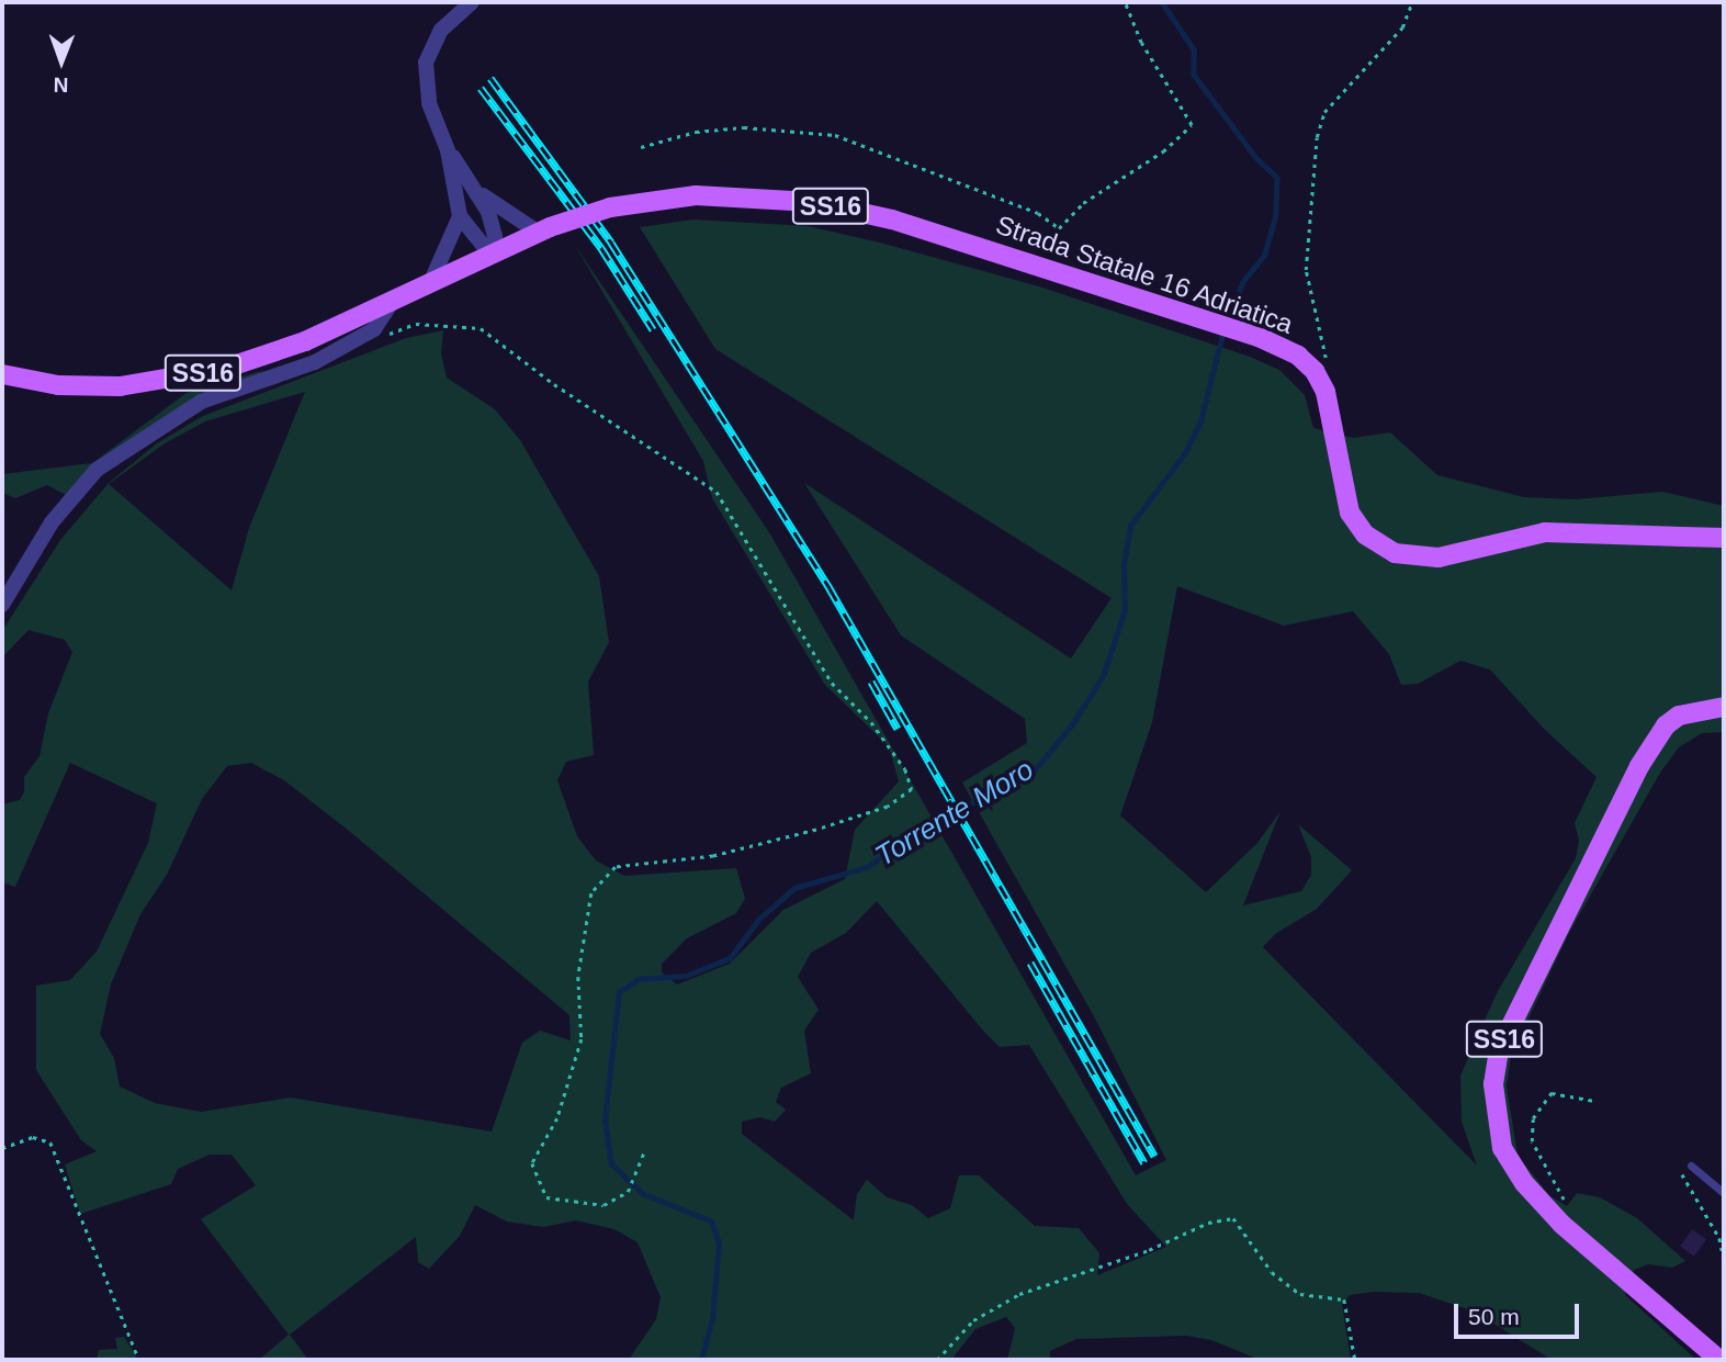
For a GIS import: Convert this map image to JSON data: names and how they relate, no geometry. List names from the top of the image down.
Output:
{
  "streets": {
    "main road": ["SS16", "Strada Statale 16 Adriatica"]
  },
  "crossings": [
    ["SS16", "Strada Statale 16 Adriatica"]
  ],
  "water": ["Torrente Moro"],
  "scale_bar": "50 m",
  "north": "bottom"
}
